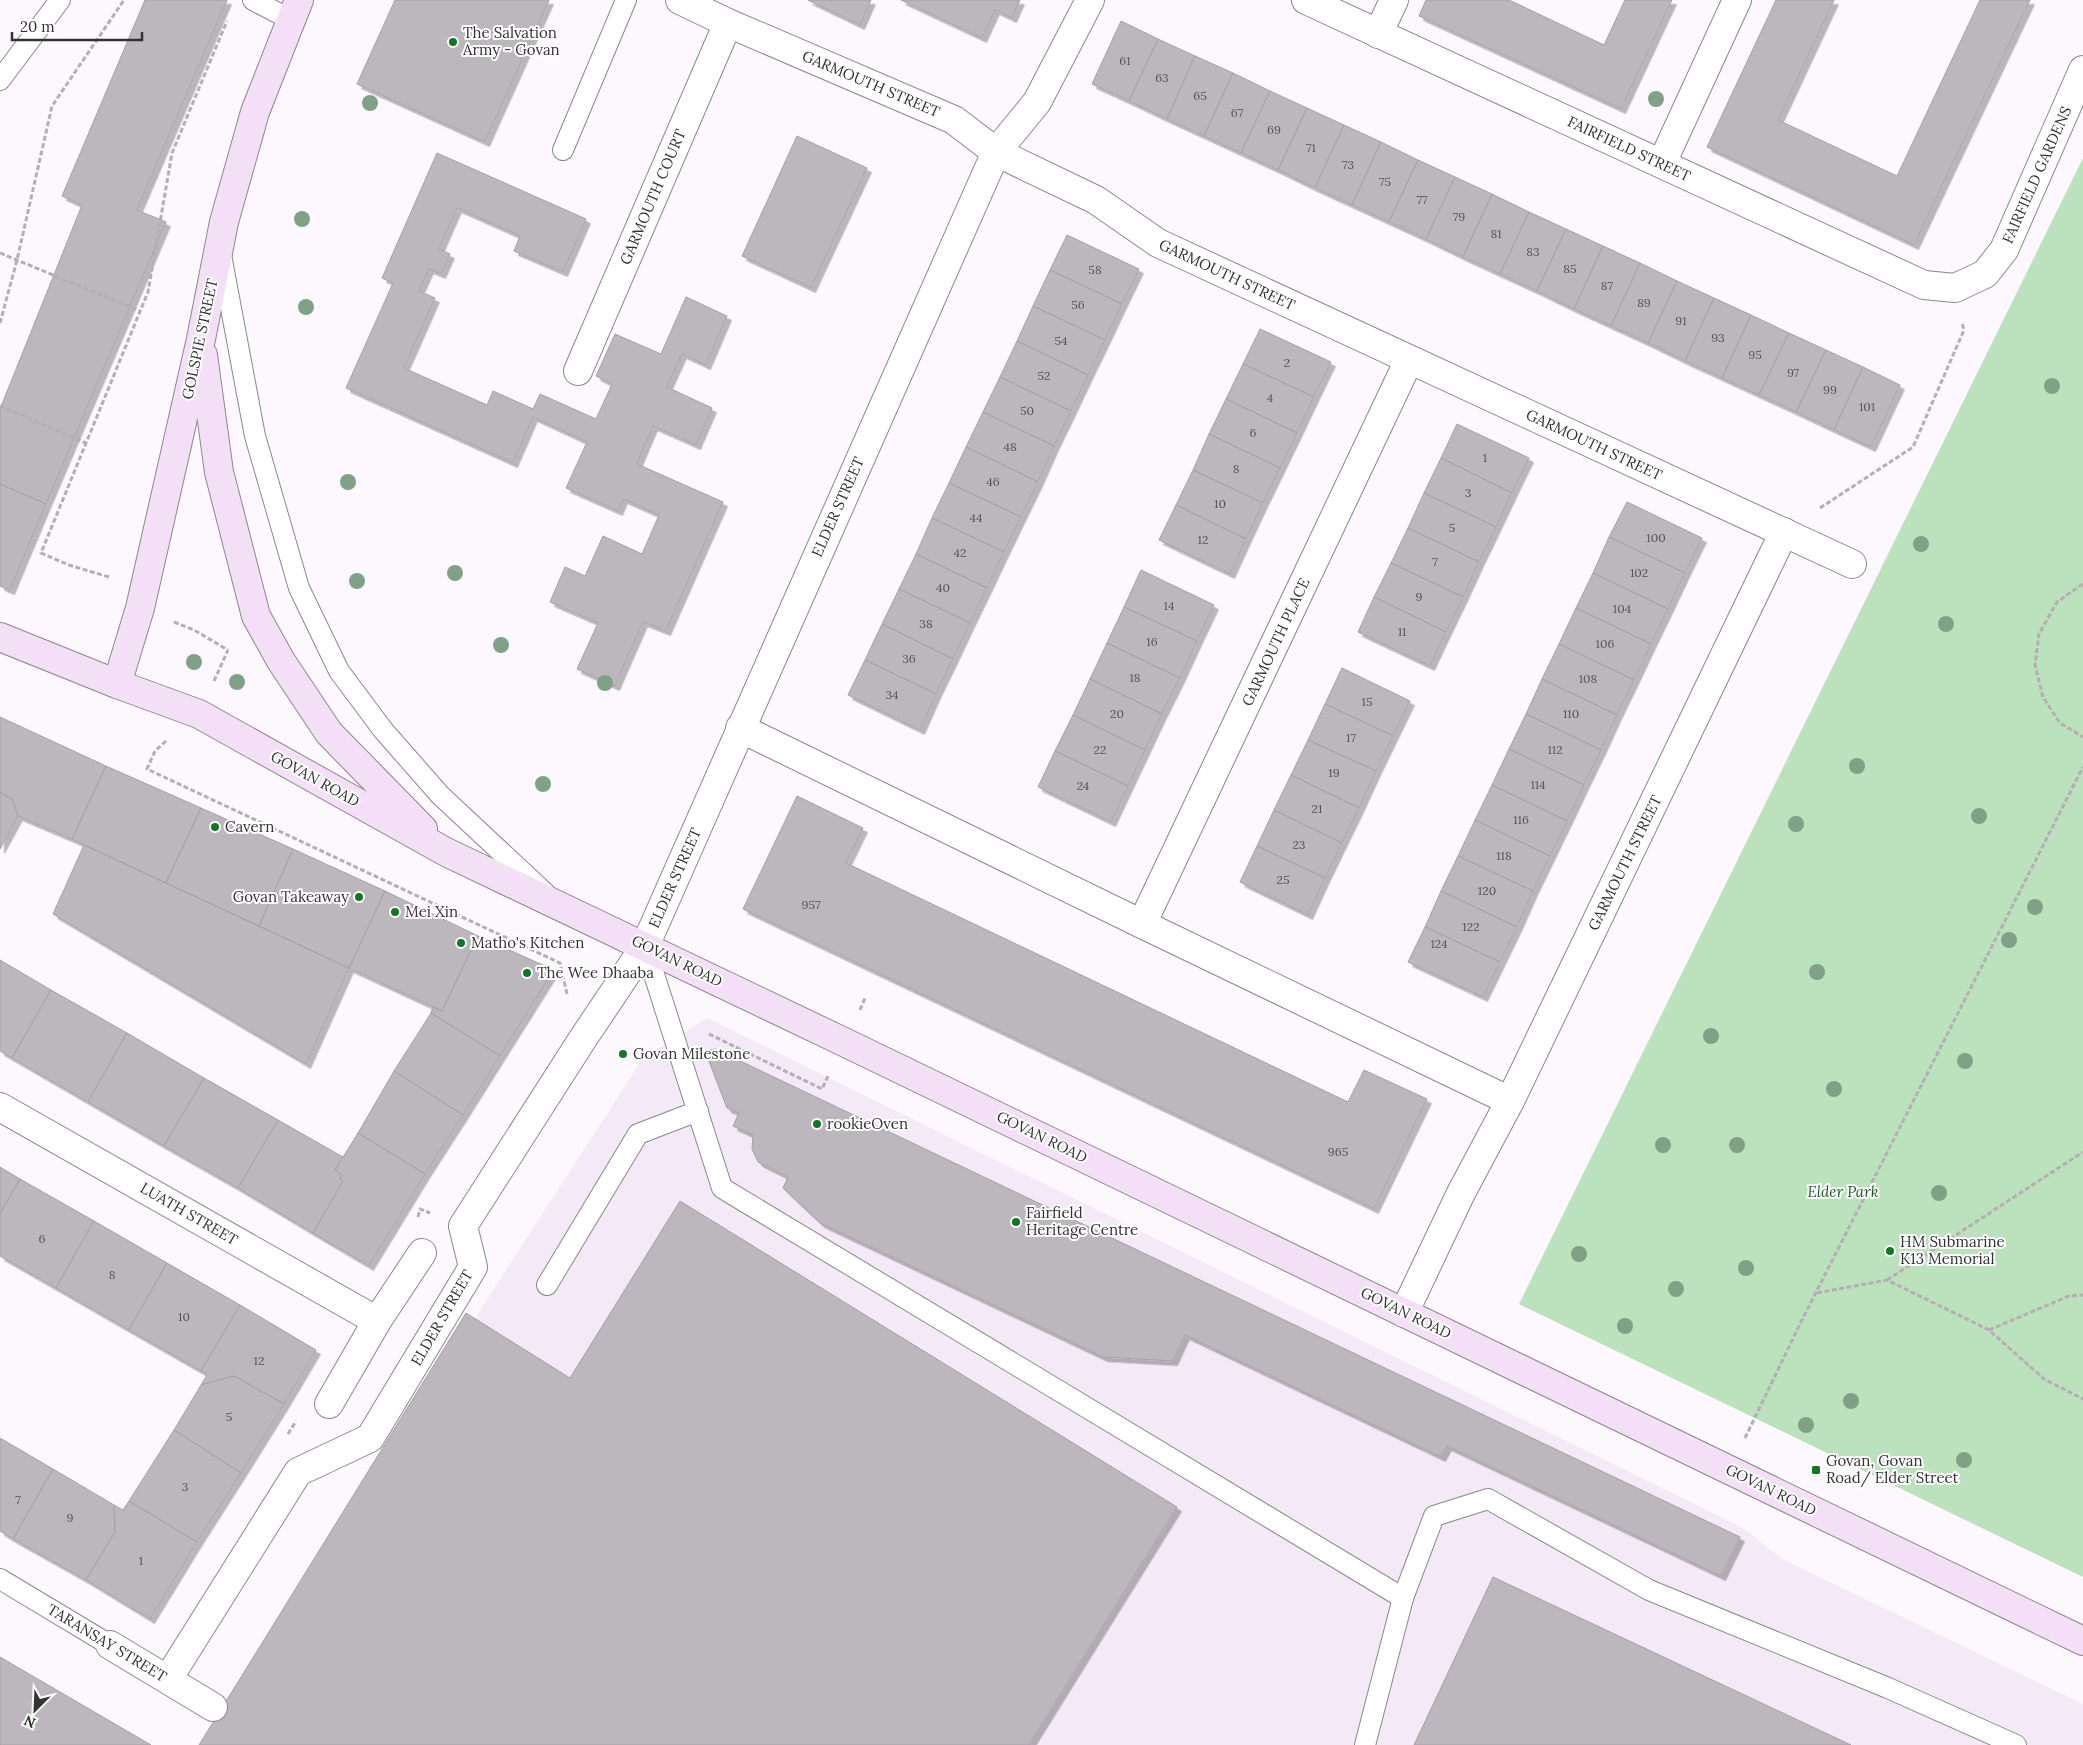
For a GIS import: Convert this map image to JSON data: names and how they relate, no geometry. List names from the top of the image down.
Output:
{
  "streets": {
    "street": [
      "GARMOUTH STREET",
      "FAIRFIELD STREET",
      "FAIRFIELD GARDENS",
      "GARMOUTH COURT",
      "GOLSPIE STREET",
      "ELDER STREET",
      "GARMOUTH PLACE",
      "GOVAN ROAD",
      "LUATH STREET",
      "TARANSAY STREET"
    ]
  },
  "crossings": [
    ["GARMOUTH STREET", "GARMOUTH COURT"],
    ["GARMOUTH STREET", "ELDER STREET"],
    ["GARMOUTH STREET", "GARMOUTH PLACE"],
    ["GARMOUTH STREET", "GOVAN ROAD"],
    ["FAIRFIELD STREET", "FAIRFIELD GARDENS"],
    ["GOLSPIE STREET", "GOVAN ROAD"],
    ["ELDER STREET", "GOVAN ROAD"],
    ["ELDER STREET", "TARANSAY STREET"]
  ],
  "parks": ["Elder Park"],
  "places": {
    "other": [
      "The Salvation Army - Govan",
      "Cavern",
      "Govan Takeaway",
      "Mei Xin",
      "Matho's Kitchen",
      "The Wee Dhaaba",
      "Govan Milestone",
      "rookieOven",
      "Fairfield Heritage Centre",
      "HM Submarine K13 Memorial"
    ],
    "transit": ["Govan, Govan Road/ Elder Street"]
  },
  "house_numbers": [
    "61",
    "63",
    "65",
    "67",
    "69",
    "71",
    "73",
    "75",
    "77",
    "79",
    "81",
    "83",
    "85",
    "58",
    "87",
    "89",
    "56",
    "91",
    "93",
    "54",
    "95",
    "2",
    "97",
    "52",
    "99",
    "4",
    "101",
    "50",
    "6",
    "48",
    "1",
    "8",
    "46",
    "3",
    "10",
    "44",
    "5",
    "100",
    "12",
    "42",
    "7",
    "102",
    "40",
    "9",
    "14",
    "104",
    "38",
    "11",
    "16",
    "106",
    "36",
    "18",
    "108",
    "34",
    "15",
    "20",
    "110",
    "17",
    "22",
    "112",
    "19",
    "114",
    "24",
    "21",
    "116",
    "23",
    "118",
    "25",
    "120",
    "957",
    "122",
    "124",
    "965",
    "6",
    "8",
    "10",
    "12",
    "5",
    "3",
    "7",
    "9",
    "1"
  ],
  "scale_bar": "20 m",
  "north": "bottom left"
}
